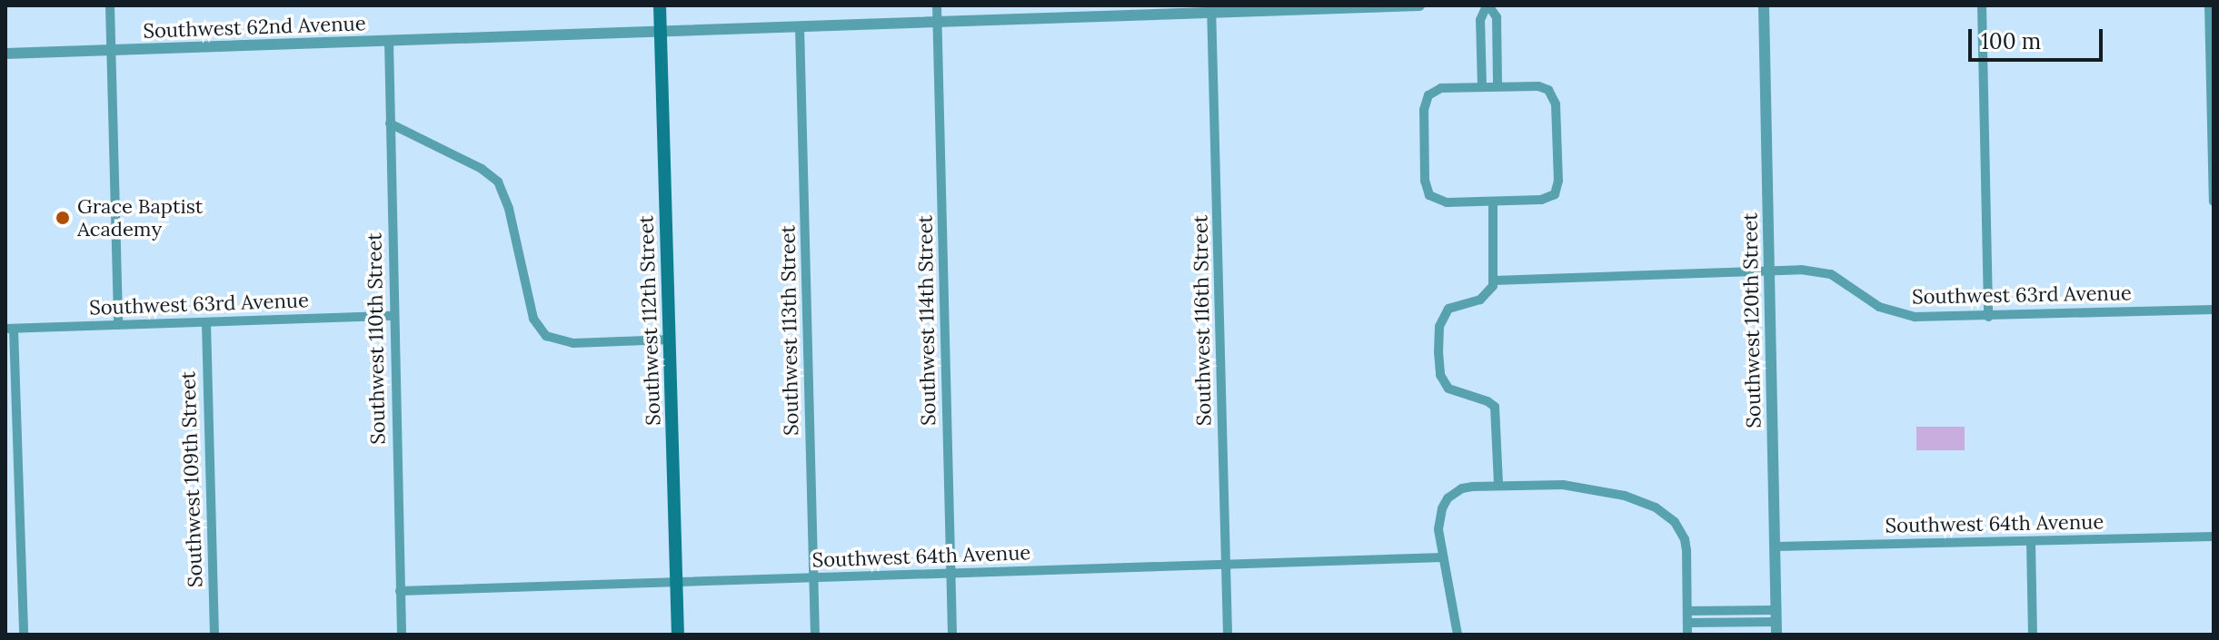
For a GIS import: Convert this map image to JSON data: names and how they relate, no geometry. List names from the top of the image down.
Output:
{
  "streets": {
    "main road": ["Southwest 112th Street"],
    "street": [
      "Southwest 62nd Avenue",
      "Southwest 63rd Avenue",
      "Southwest 114th Street",
      "Southwest 116th Street",
      "Southwest 120th Street",
      "Southwest 113th Street",
      "Southwest 110th Street",
      "Southwest 109th Street",
      "Southwest 64th Avenue"
    ]
  },
  "crossings": [
    ["Southwest 62nd Avenue", "Southwest 112th Street"],
    ["Southwest 62nd Avenue", "Southwest 114th Street"],
    ["Southwest 62nd Avenue", "Southwest 116th Street"],
    ["Southwest 62nd Avenue", "Southwest 113th Street"],
    ["Southwest 62nd Avenue", "Southwest 110th Street"],
    ["Southwest 63rd Avenue", "Southwest 120th Street"],
    ["Southwest 63rd Avenue", "Southwest 110th Street"],
    ["Southwest 63rd Avenue", "Southwest 109th Street"],
    ["Southwest 112th Street", "Southwest 64th Avenue"],
    ["Southwest 114th Street", "Southwest 64th Avenue"],
    ["Southwest 116th Street", "Southwest 64th Avenue"],
    ["Southwest 120th Street", "Southwest 64th Avenue"],
    ["Southwest 113th Street", "Southwest 64th Avenue"],
    ["Southwest 110th Street", "Southwest 64th Avenue"]
  ],
  "places": ["Grace Baptist Academy"],
  "scale_bar": "100 m"
}
